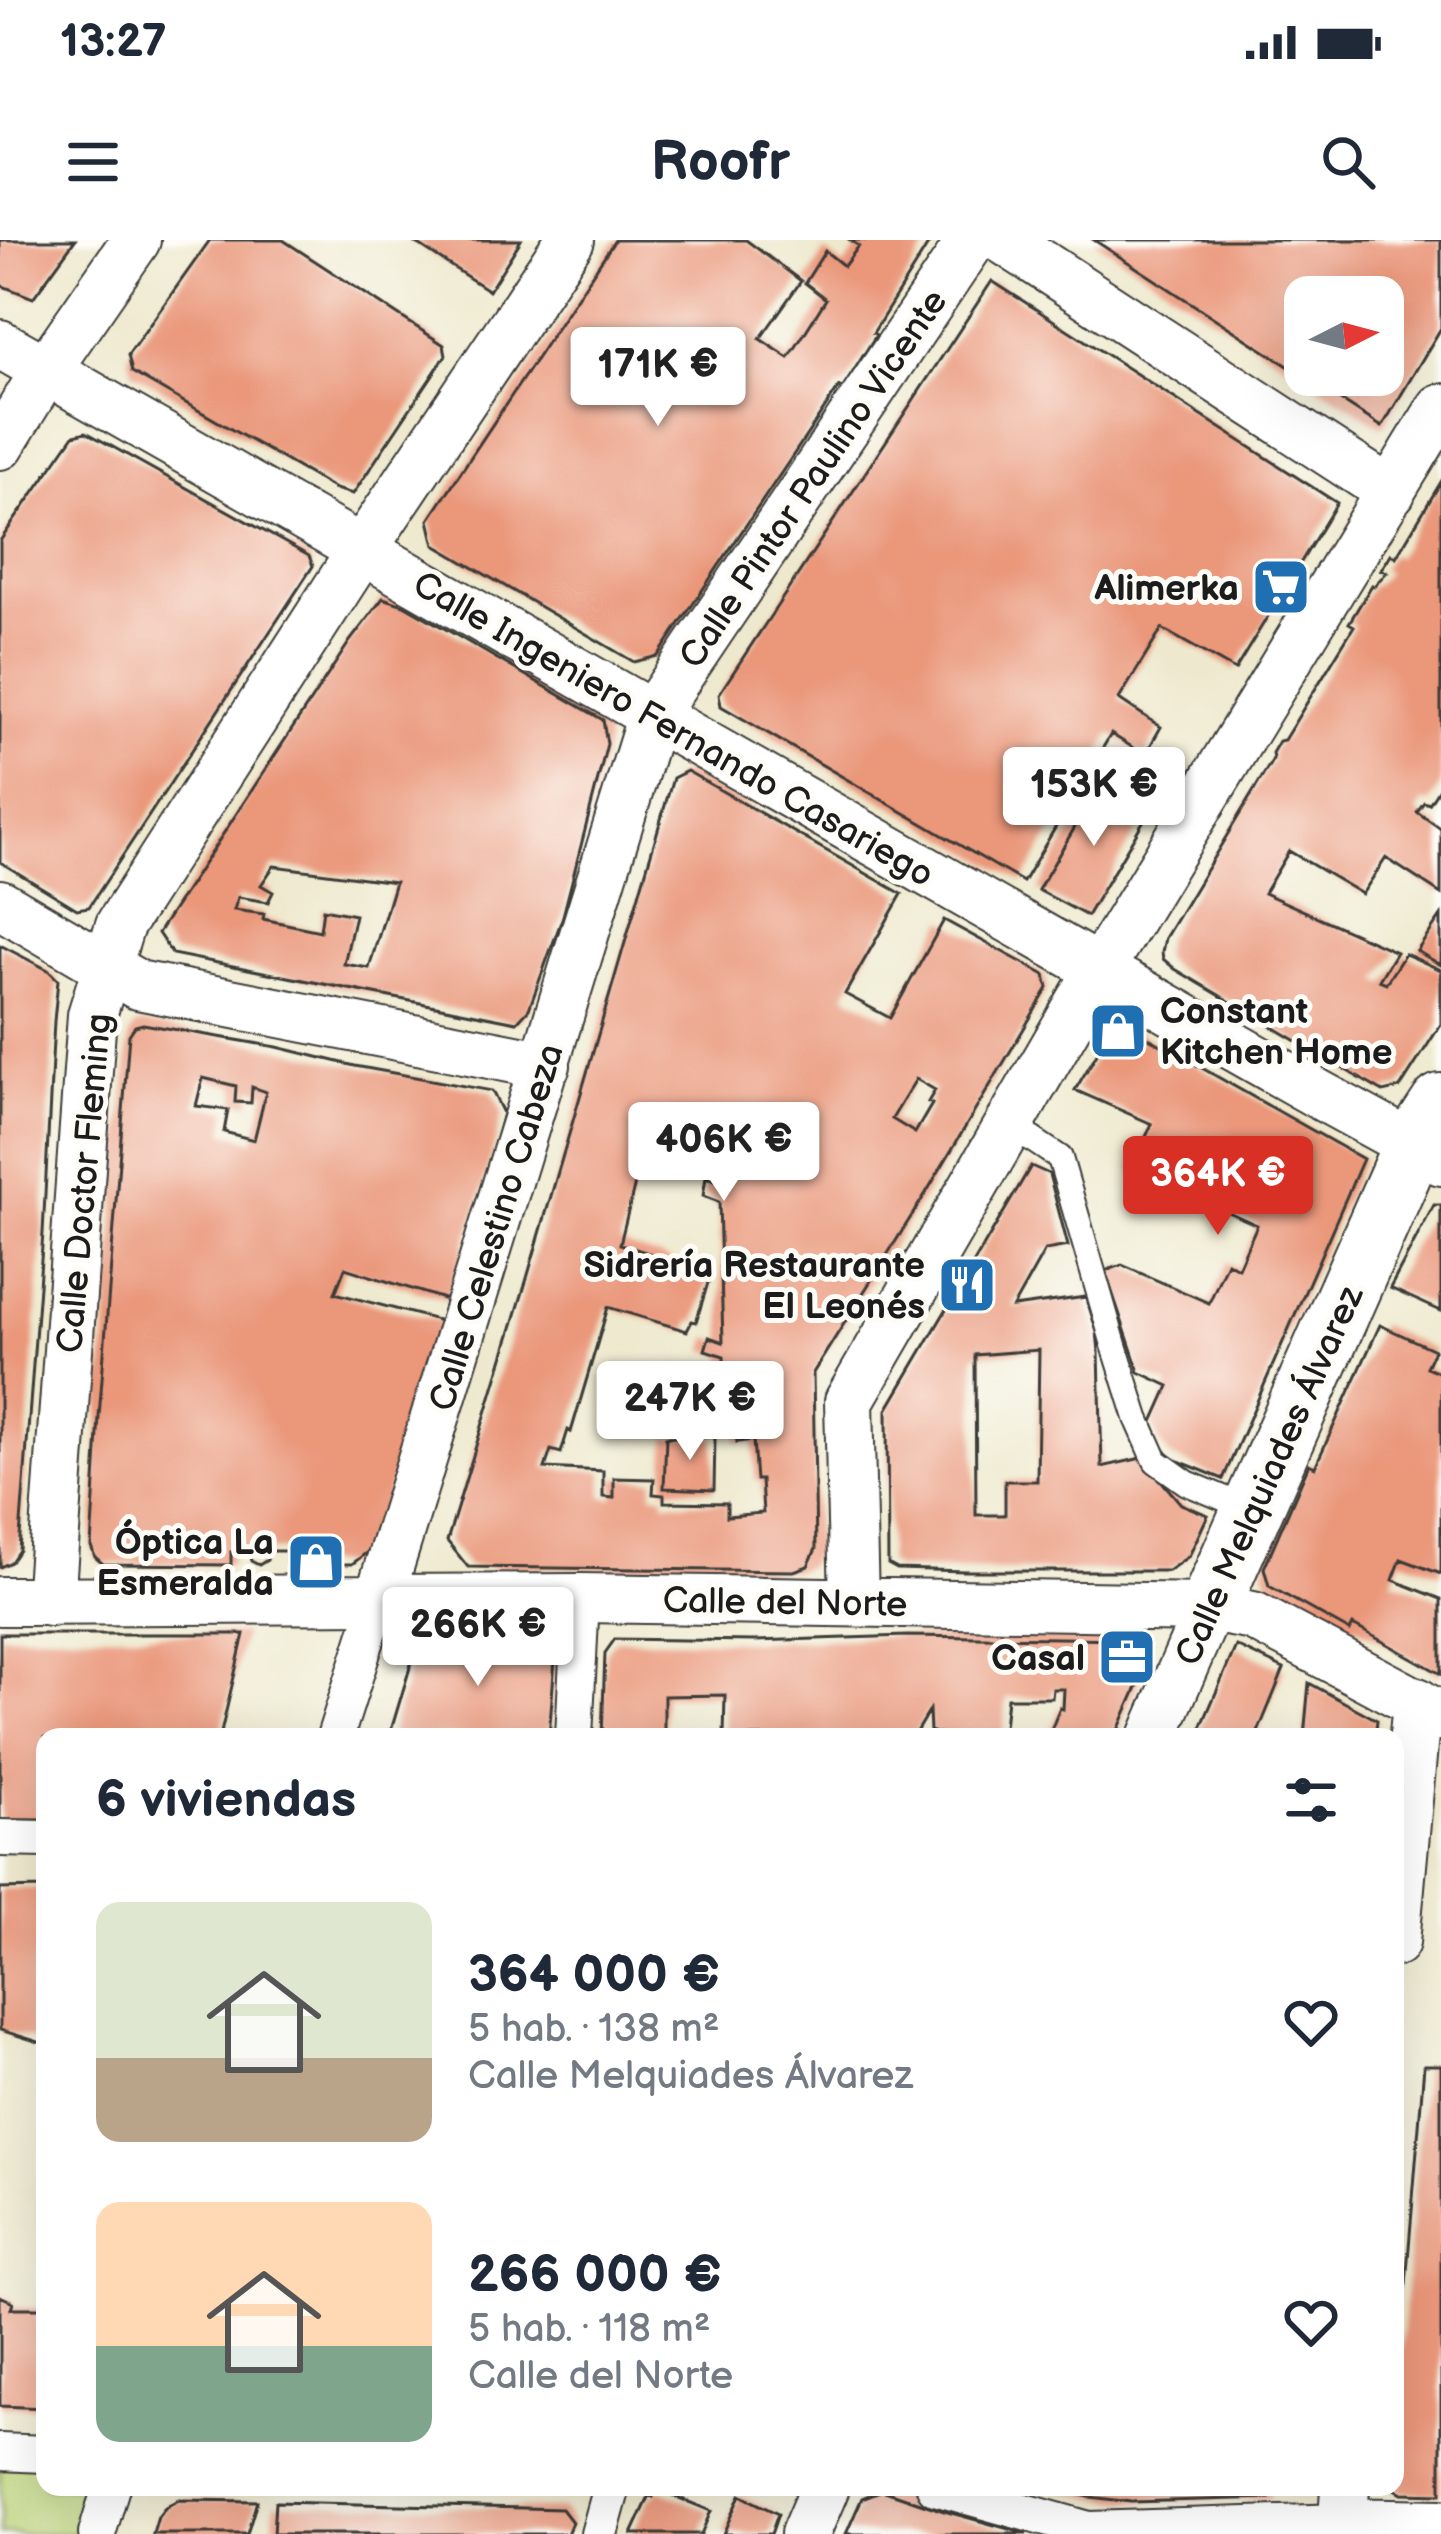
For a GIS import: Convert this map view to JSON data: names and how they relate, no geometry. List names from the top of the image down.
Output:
{
  "streets": {
    "street": [
      "Calle Pintor Paulino Vicente",
      "Calle Ingeniero Fernando Casariego",
      "Calle Doctor Fleming",
      "Calle Celestino Cabeza",
      "Calle Melquiades Álvarez",
      "Calle del Norte"
    ]
  },
  "crossings": [
    ["Calle Pintor Paulino Vicente", "Calle Ingeniero Fernando Casariego"],
    ["Calle Pintor Paulino Vicente", "Calle Celestino Cabeza"],
    ["Calle Ingeniero Fernando Casariego", "Calle Doctor Fleming"],
    ["Calle Ingeniero Fernando Casariego", "Calle Celestino Cabeza"],
    ["Calle Ingeniero Fernando Casariego", "Calle Melquiades Álvarez"],
    ["Calle Doctor Fleming", "Calle del Norte"],
    ["Calle Celestino Cabeza", "Calle del Norte"],
    ["Calle Melquiades Álvarez", "Calle del Norte"]
  ],
  "places": {
    "supermarket": ["Alimerka"],
    "shop": ["Constant Kitchen Home", "Óptica La Esmeralda"],
    "restaurant": ["Sidrería Restaurante El Leonés"],
    "office": ["Casal"]
  },
  "north": "right",
  "page": {
    "status": "13:27",
    "header": "Roofr",
    "price": [
      "171K €",
      "153K €",
      "406K €",
      "364K €",
      "247K €",
      "266K €"
    ],
    "heading": "6 viviendas",
    "list": [
      {
        "name": "364 000 €",
        "note": "5 hab. · 138 m² · Calle Melquiades Álvarez"
      },
      {
        "name": "266 000 €",
        "note": "5 hab. · 118 m² · Calle del Norte"
      }
    ]
  }
}
